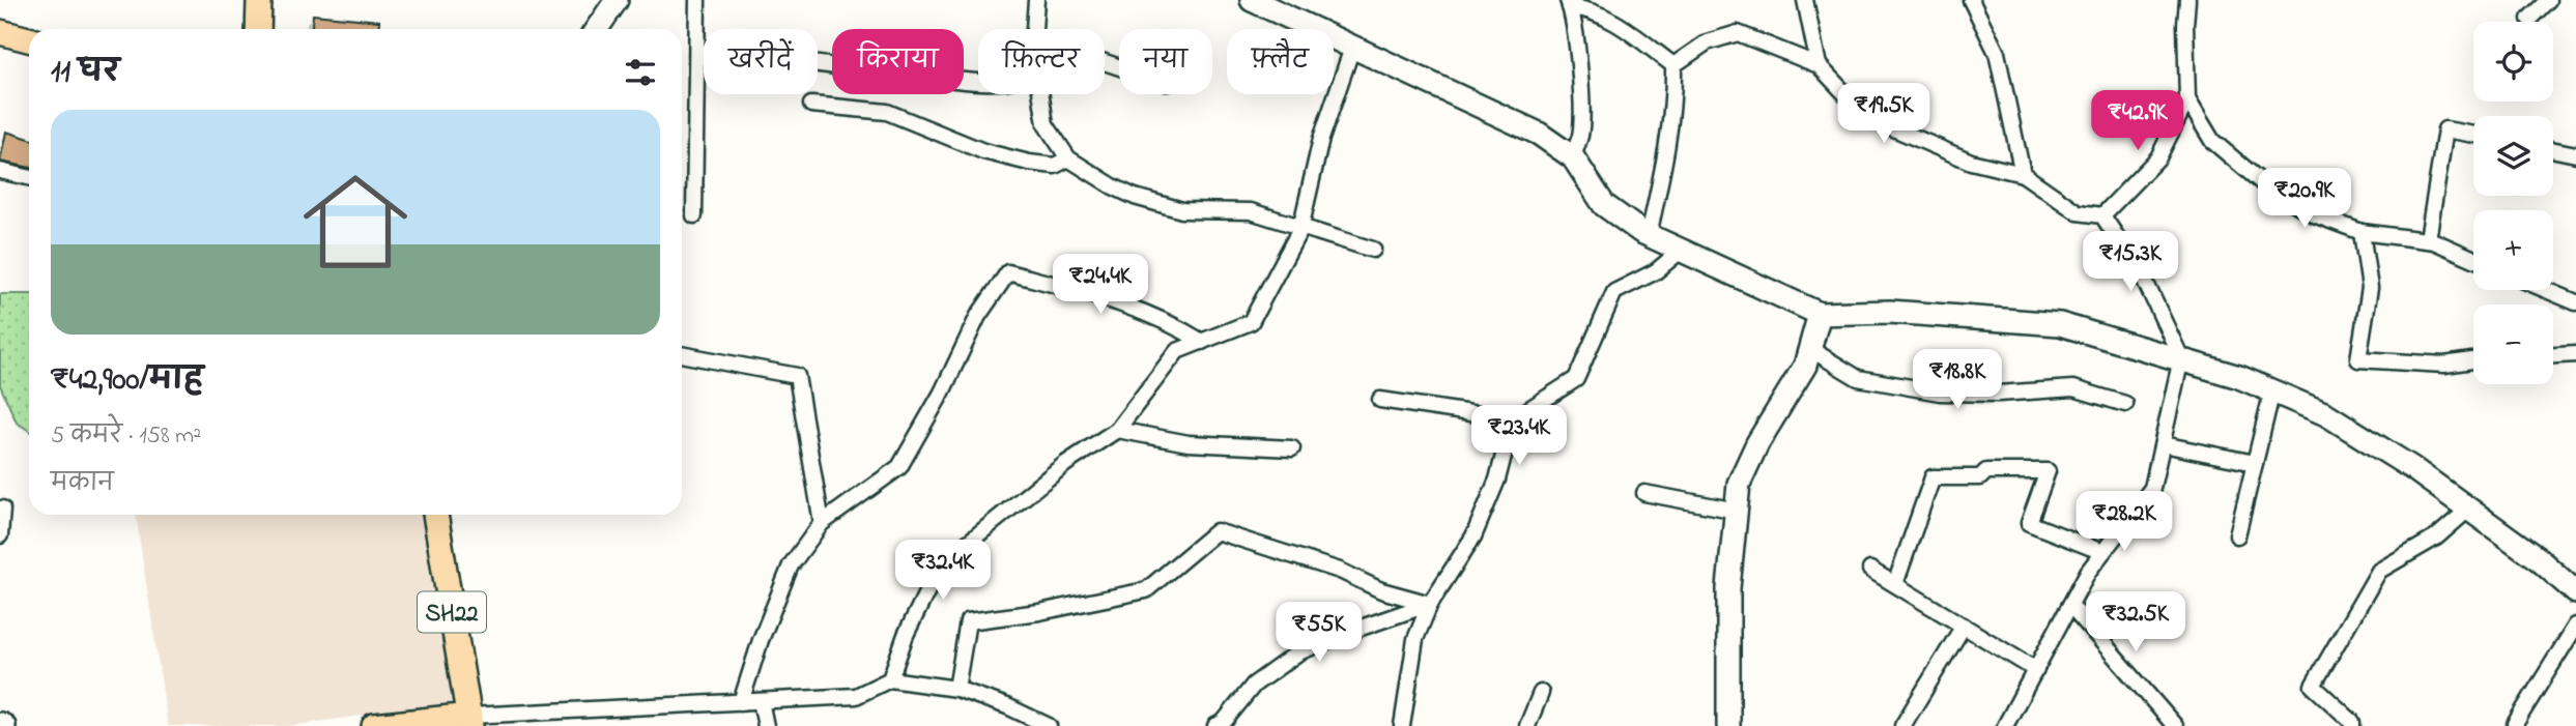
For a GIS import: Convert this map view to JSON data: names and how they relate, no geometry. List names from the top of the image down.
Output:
{
  "streets": {
    "main road": ["SH22"]
  },
  "page": {
    "map_buttons": ["+", "−"],
    "chip": [
      "खरीदें",
      "किराया",
      "फ़िल्टर",
      "नया",
      "फ़्लैट"
    ],
    "heading": "11 घर",
    "price": [
      "₹19.5K",
      "₹42.9K",
      "₹20.9K",
      "₹15.3K",
      "₹24.4K",
      "₹18.8K",
      "₹23.4K",
      "₹28.2K",
      "₹32.4K",
      "₹32.5K",
      "₹55K"
    ],
    "list": [
      {
        "name": "₹42,900/माह",
        "note": "5 कमरे · 158 m² · मकान"
      }
    ]
  }
}
